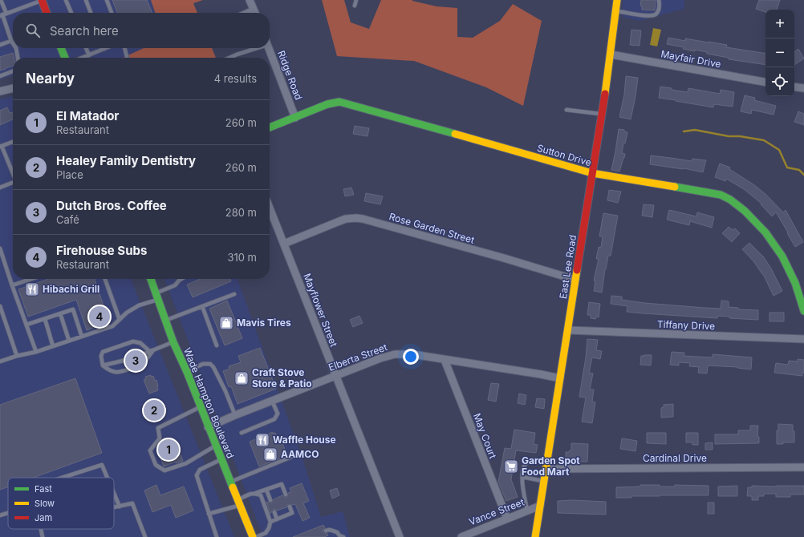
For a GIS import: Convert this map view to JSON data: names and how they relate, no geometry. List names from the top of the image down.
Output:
{
  "streets": {
    "street": [
      "Mayfair Drive",
      "Ridge Road",
      "Sutton Drive",
      "Rose Garden Street",
      "East Lee Road",
      "Mayflower Street",
      "Tiffany Drive",
      "Elberta Street",
      "Wade Hampton Boulevard",
      "May Court",
      "Cardinal Drive",
      "Vance Street"
    ]
  },
  "crossings": [
    ["Mayfair Drive", "East Lee Road"],
    ["Ridge Road", "Sutton Drive"],
    ["Sutton Drive", "East Lee Road"],
    ["Rose Garden Street", "East Lee Road"],
    ["Rose Garden Street", "Mayflower Street"],
    ["East Lee Road", "Tiffany Drive"],
    ["East Lee Road", "Elberta Street"],
    ["East Lee Road", "Cardinal Drive"],
    ["East Lee Road", "Vance Street"],
    ["Mayflower Street", "Elberta Street"],
    ["Elberta Street", "Wade Hampton Boulevard"],
    ["Elberta Street", "May Court"],
    ["May Court", "Vance Street"]
  ],
  "places": {
    "restaurant": ["Hibachi Grill", "Waffle House"],
    "shop": ["Mavis Tires", "Craft Stove Store & Patio", "AAMCO"],
    "supermarket": ["Garden Spot Food Mart"]
  },
  "legend": ["Fast", "Slow", "Jam"],
  "page": {
    "map_buttons": ["+", "−"],
    "search": "Search here",
    "heading": ["Nearby", "4 results"],
    "list": [
      {
        "mark": "1",
        "name": "El Matador",
        "note": "Restaurant",
        "value": "260 m"
      },
      {
        "mark": "2",
        "name": "Healey Family Dentistry",
        "note": "Place",
        "value": "260 m"
      },
      {
        "mark": "3",
        "name": "Dutch Bros. Coffee",
        "note": "Café",
        "value": "280 m"
      },
      {
        "mark": "4",
        "name": "Firehouse Subs",
        "note": "Restaurant",
        "value": "310 m"
      }
    ],
    "pins": [
      "4",
      "3",
      "2",
      "1"
    ]
  }
}
